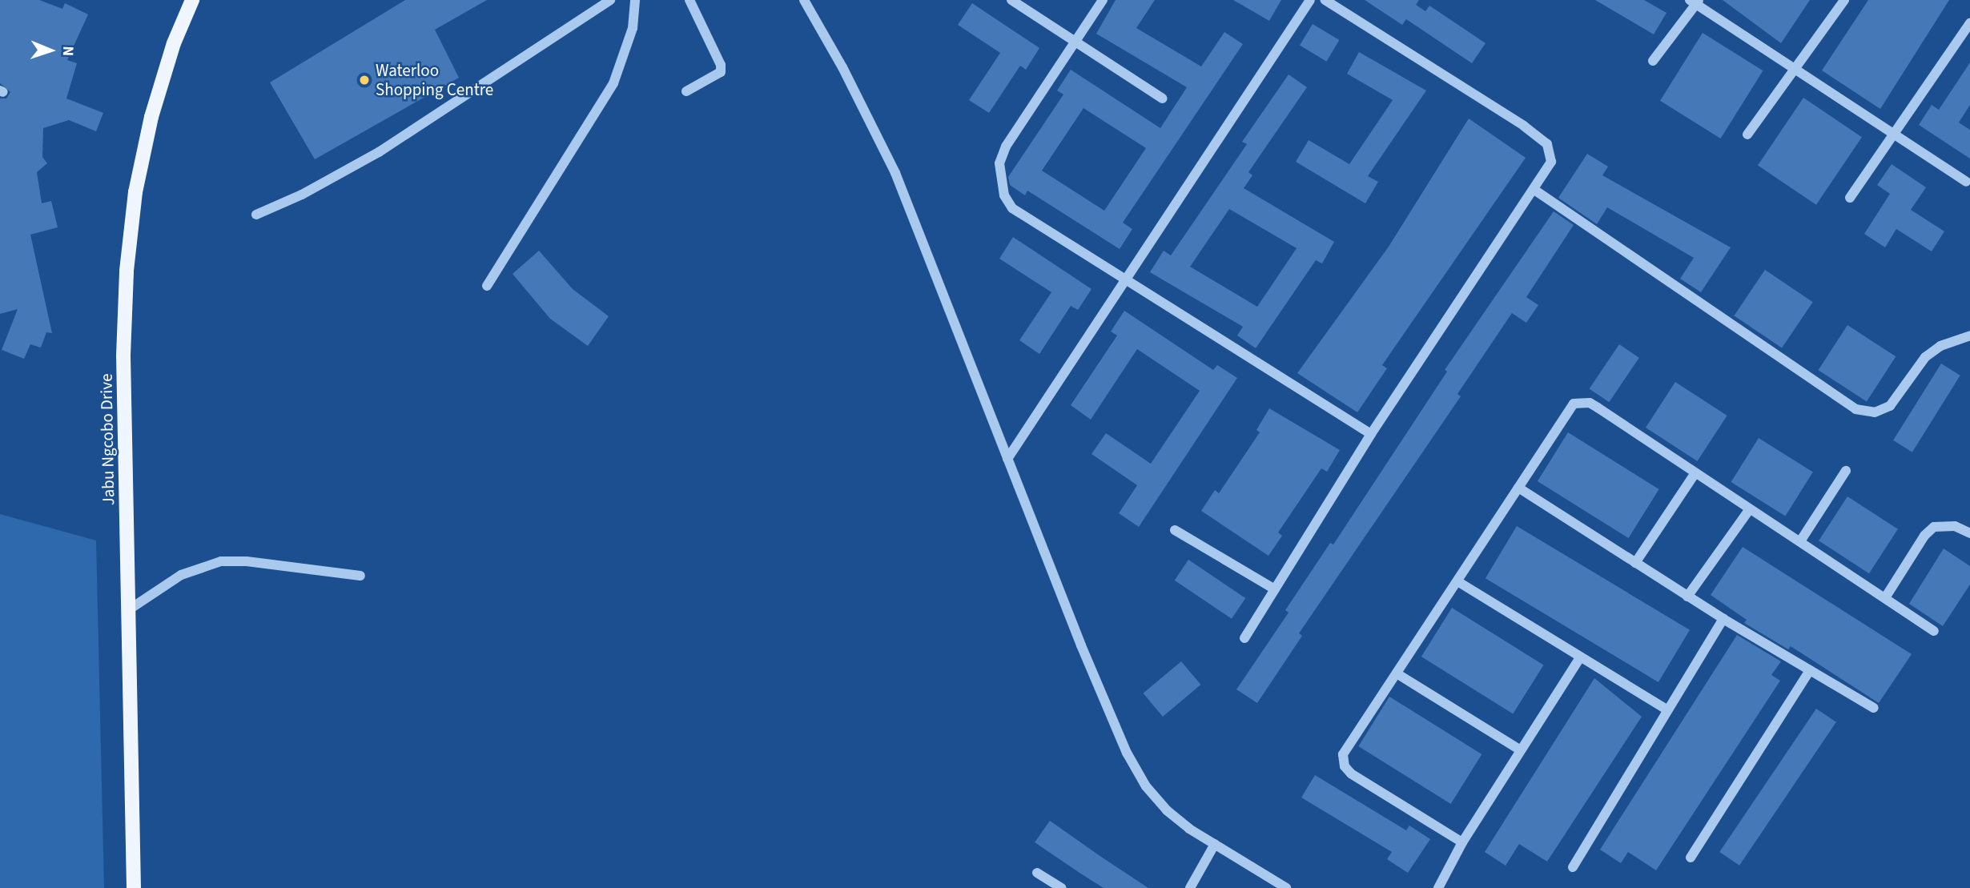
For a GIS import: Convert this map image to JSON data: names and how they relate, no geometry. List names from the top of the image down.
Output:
{
  "streets": {
    "main road": ["Jabu Ngcobo Drive"]
  },
  "places": ["Waterloo Shopping Centre"],
  "north": "right"
}
